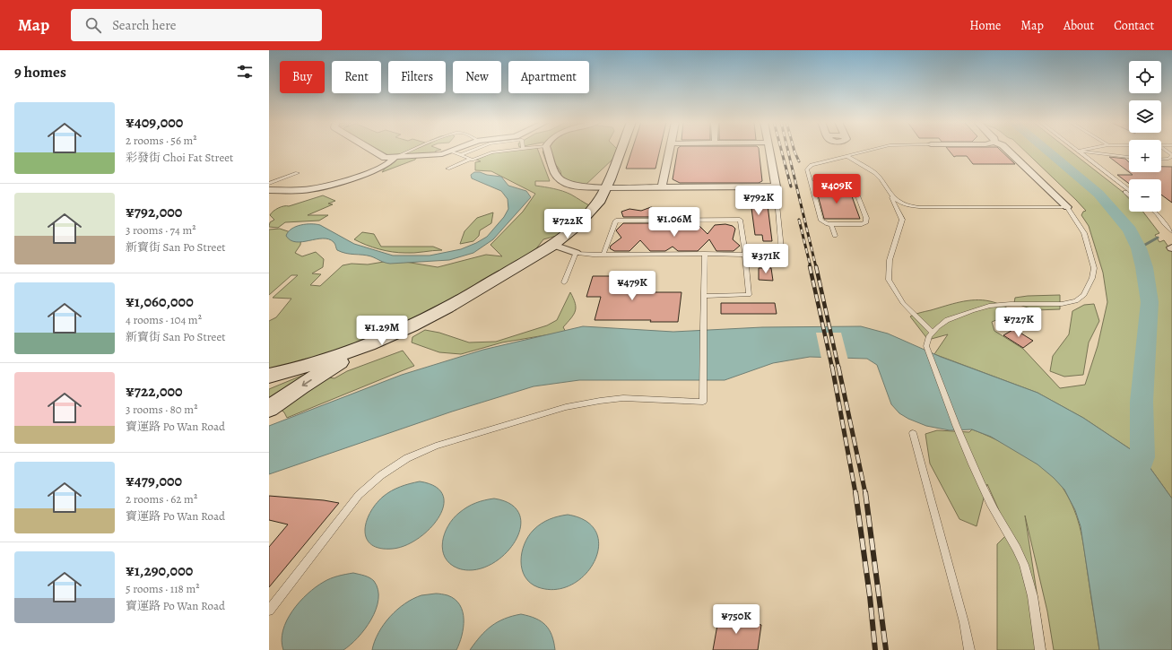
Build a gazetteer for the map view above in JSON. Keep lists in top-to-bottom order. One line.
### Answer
{"page":{"header":"Map","search":"Search here","nav":["Home","Map","About","Contact"],"heading":"9 homes","map_buttons":["+","−"],"chip":["Buy","Rent","Filters","New","Apartment"],"list":[{"name":"¥409,000","note":"2 rooms · 56 m² · 彩發街 Choi Fat Street"},{"name":"¥792,000","note":"3 rooms · 74 m² · 新寶街 San Po Street"},{"name":"¥1,060,000","note":"4 rooms · 104 m² · 新寶街 San Po Street"},{"name":"¥722,000","note":"3 rooms · 80 m² · 寶運路 Po Wan Road"},{"name":"¥479,000","note":"2 rooms · 62 m² · 寶運路 Po Wan Road"},{"name":"¥1,290,000","note":"5 rooms · 118 m² · 寶運路 Po Wan Road"}],"price":["¥409K","¥792K","¥1.06M","¥722K","¥371K","¥479K","¥727K","¥1.29M","¥750K"]}}
